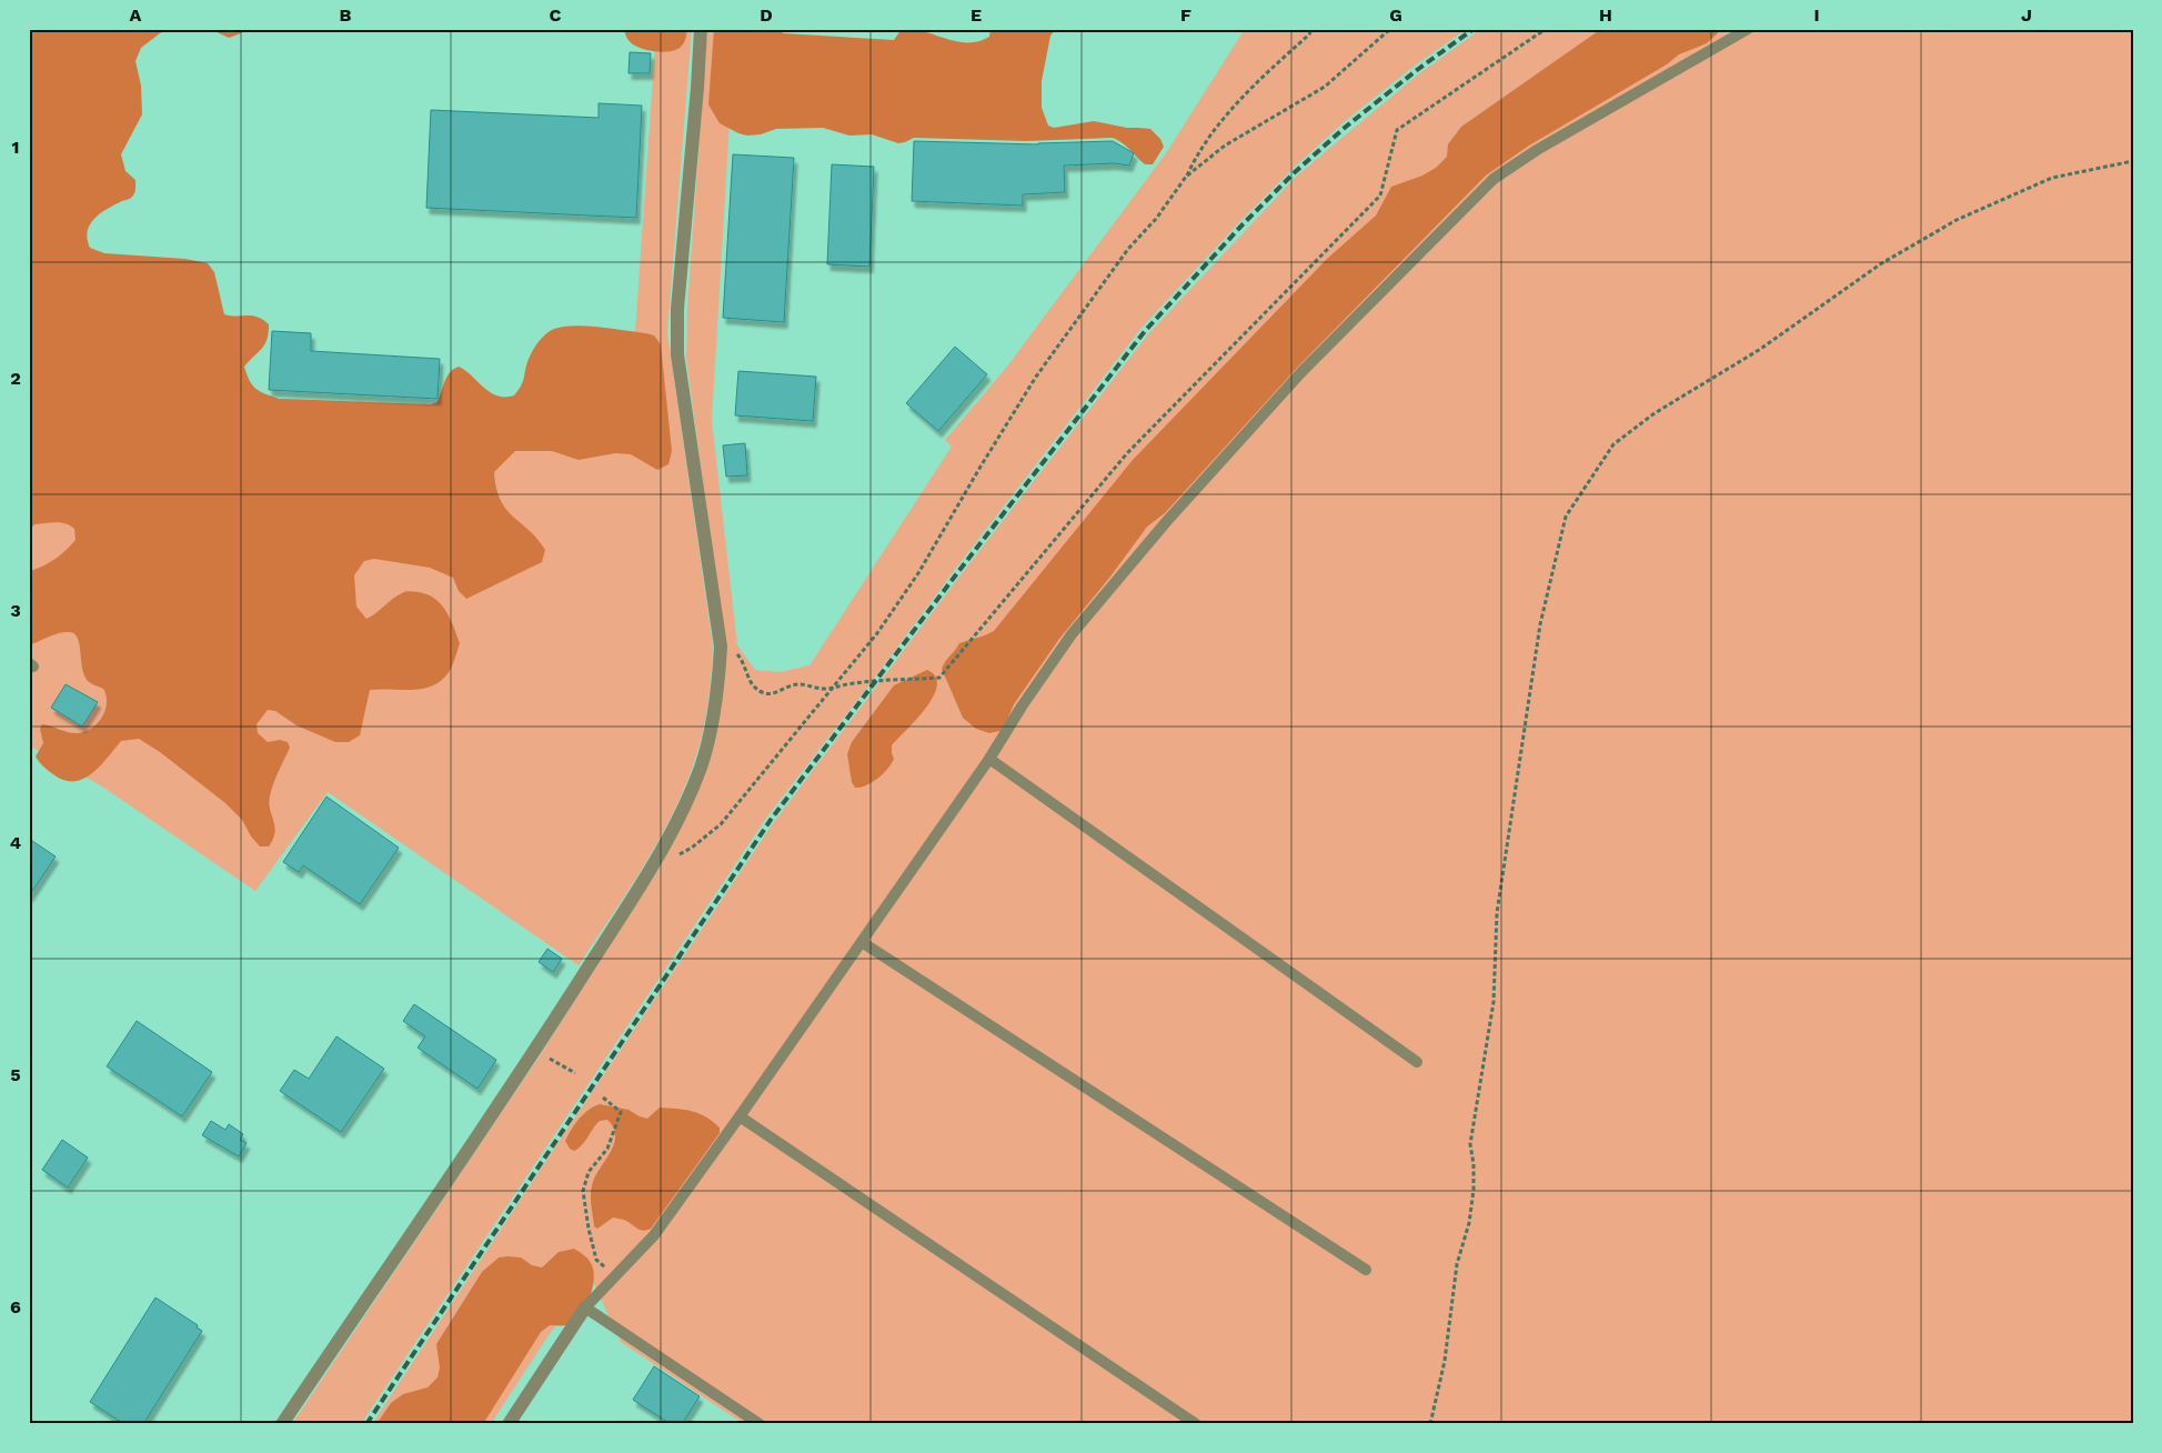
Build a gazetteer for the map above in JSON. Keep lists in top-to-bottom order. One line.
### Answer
{"grid":{"columns":["A","B","C","D","E","F","G","H","I","J"],"rows":["1","2","3","4","5","6"]}}
